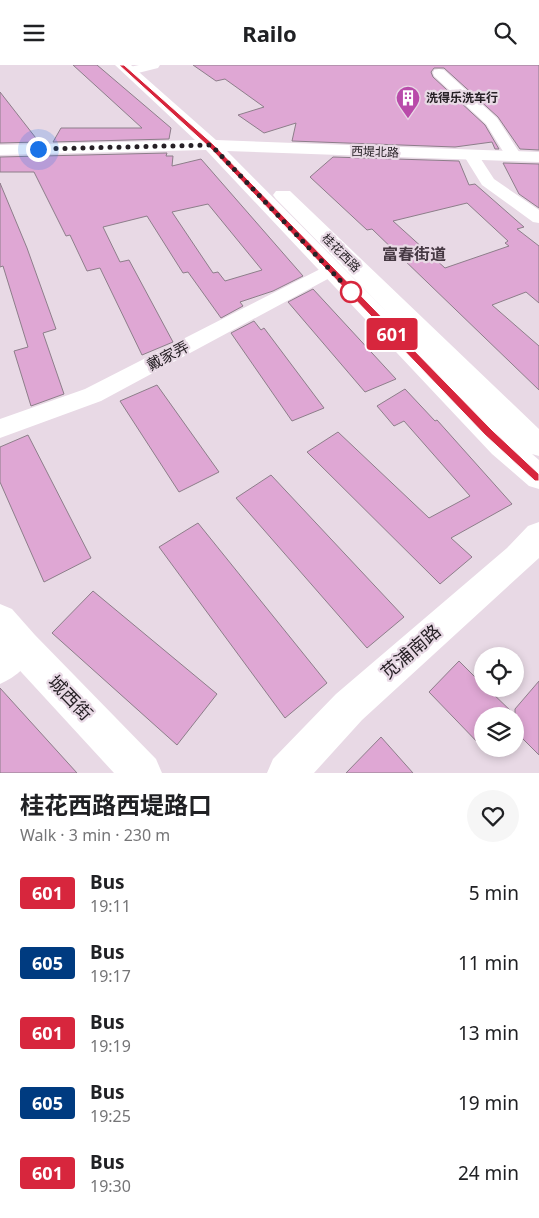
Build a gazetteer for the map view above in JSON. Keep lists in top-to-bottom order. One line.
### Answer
{"streets":{"main road":["西堤北路","桂花西路","苋浦南路","城西街"],"street":["戴家弄"]},"crossings":[["西堤北路","桂花西路"],["桂花西路","戴家弄"]],"districts":["富春街道"],"places":{"building":["洗得乐洗车行"]},"lines":["bus line 601"],"page":{"header":"Railo","on_map":"601","heading":["桂花西路西堤路口","Walk · 3 min · 230 m"],"list":[{"mark":"601","name":"Bus","note":"19:11","value":"5 min"},{"mark":"605","name":"Bus","note":"19:17","value":"11 min"},{"mark":"601","name":"Bus","note":"19:19","value":"13 min"},{"mark":"605","name":"Bus","note":"19:25","value":"19 min"},{"mark":"601","name":"Bus","note":"19:30","value":"24 min"}]}}
